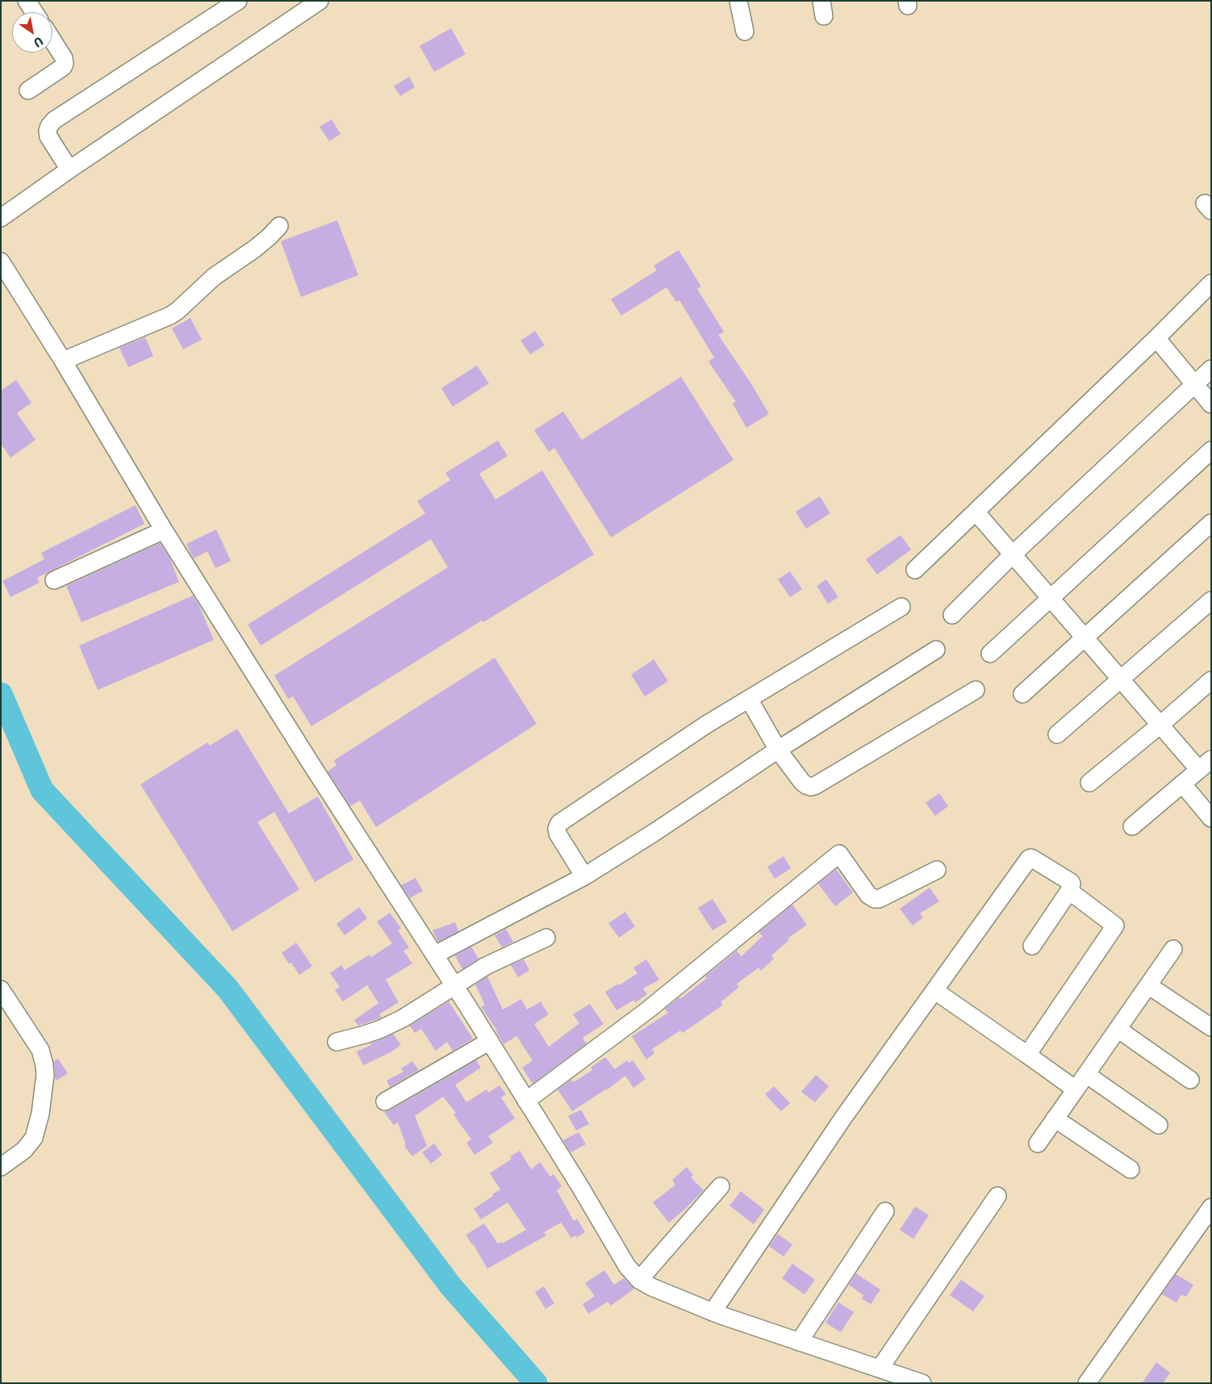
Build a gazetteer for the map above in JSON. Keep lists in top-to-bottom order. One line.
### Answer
{"north":"bottom right"}
